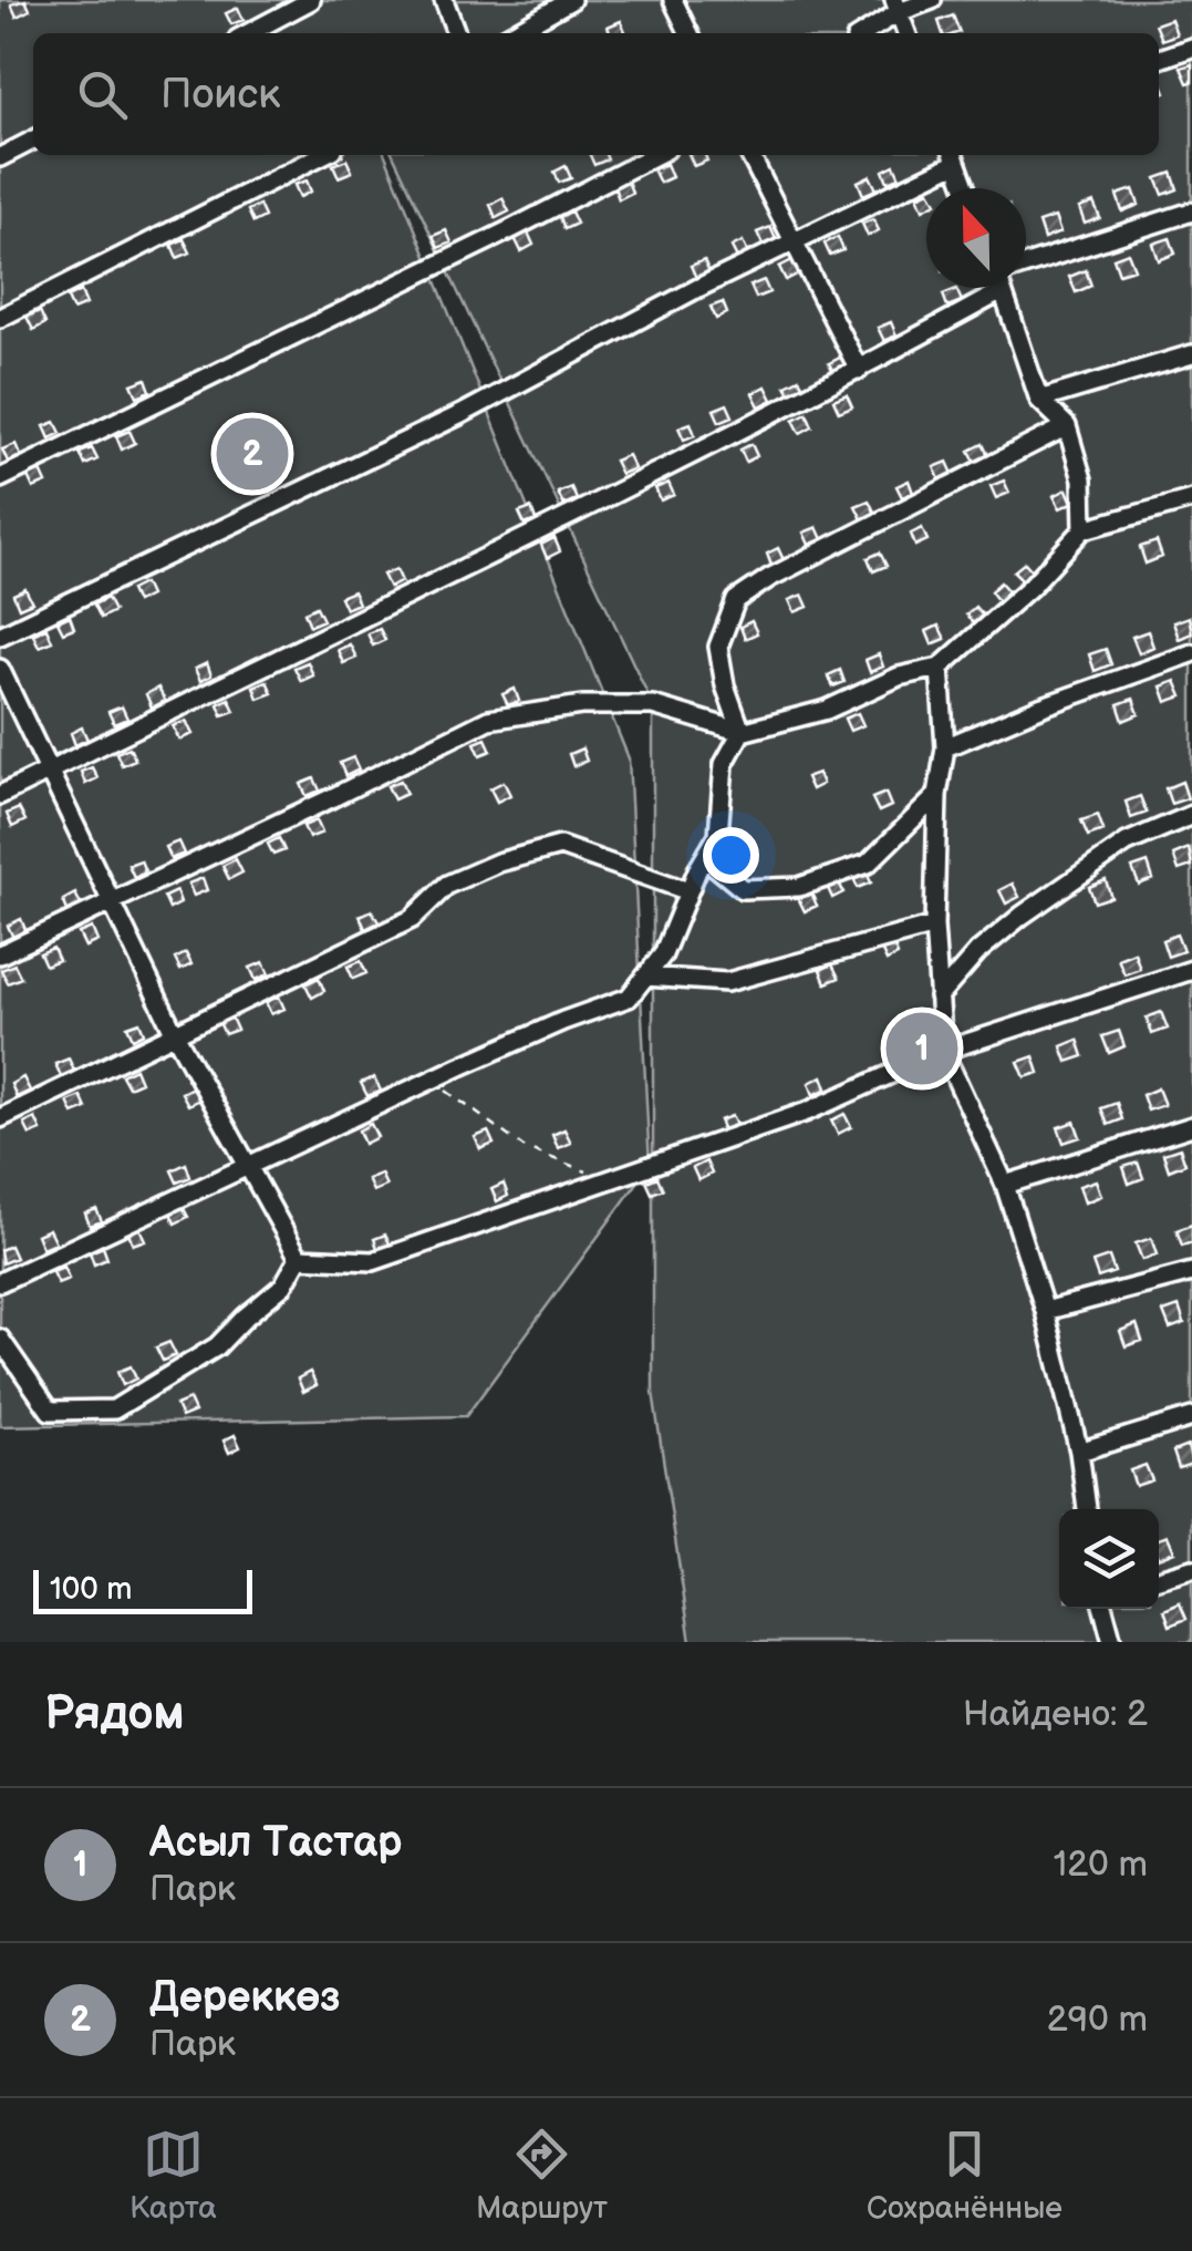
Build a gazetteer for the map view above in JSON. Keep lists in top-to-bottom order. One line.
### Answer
{"scale_bar":"100 m","north":"top","page":{"search":"Поиск","pins":["2","1"],"scale":"100 m","heading":["Рядом","Найдено: 2"],"list":[{"mark":"1","name":"Асыл Тастар","note":"Парк","value":"120 m"},{"mark":"2","name":"Дереккөз","note":"Парк","value":"290 m"}],"nav":["Карта","Маршрут","Сохранённые"]}}
